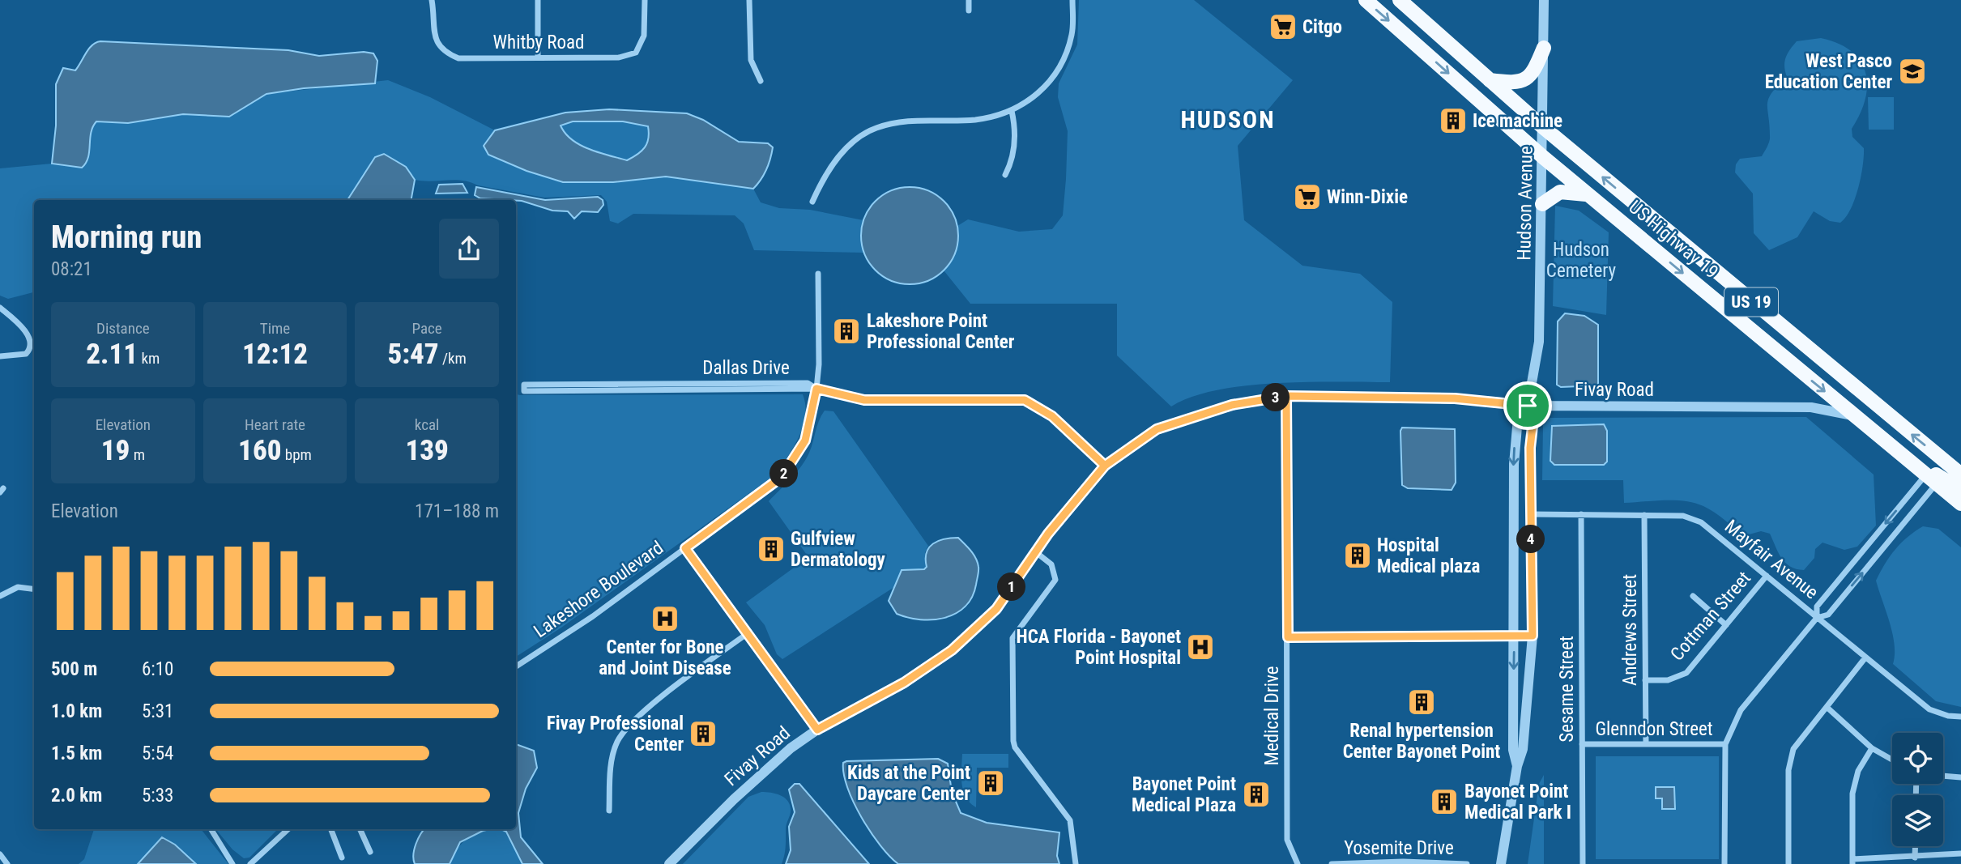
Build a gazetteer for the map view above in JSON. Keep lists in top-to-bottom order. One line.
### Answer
{"streets":{"highway":["US Highway 19","US 19"],"street":["Whitby Road","Hudson Avenue","Dallas Drive","Fivay Road","Mayfair Avenue","Lakeshore Boulevard","Cottman Street","Andrews Street","Sesame Street","Medical Drive","Glenndon Street","Yosemite Drive"]},"crossings":[["Hudson Avenue","US Highway 19"],["Hudson Avenue","Fivay Road"],["Hudson Avenue","Mayfair Avenue"],["US Highway 19","Fivay Road"],["Dallas Drive","Lakeshore Boulevard"],["Fivay Road","Medical Drive"],["Mayfair Avenue","Cottman Street"],["Mayfair Avenue","Andrews Street"],["Mayfair Avenue","Sesame Street"],["Cottman Street","Andrews Street"],["Andrews Street","Glenndon Street"],["Sesame Street","Glenndon Street"]],"districts":["HUDSON"],"parks":["Hudson Cemetery"],"places":{"supermarket":["Citgo","Winn-Dixie"],"school or university":["West Pasco Education Center"],"building":["Ice machine","Lakeshore Point Professional Center","Gulfview Dermatology","Hospital Medical plaza","Renal hypertension Center Bayonet Point","Fivay Professional Center","Kids at the Point Daycare Center","Bayonet Point Medical Plaza","Bayonet Point Medical Park I"],"hospital":["Center for Bone and Joint Disease","HCA Florida - Bayonet Point Hospital"]},"page":{"heading":["Morning run","08:21"],"stats":[["Distance","2.11 km"],["Time","12:12"],["Pace","5:47 /km"],["Elevation","19 m"],["Heart rate","160 bpm"],["kcal","139"]],"pins":["3","2","4","1"],"chart":["Elevation","171–188 m"],"list":[{"name":"500 m","note":"6:10"},{"name":"1.0 km","note":"5:31"},{"name":"1.5 km","note":"5:54"},{"name":"2.0 km","note":"5:33"}]}}
